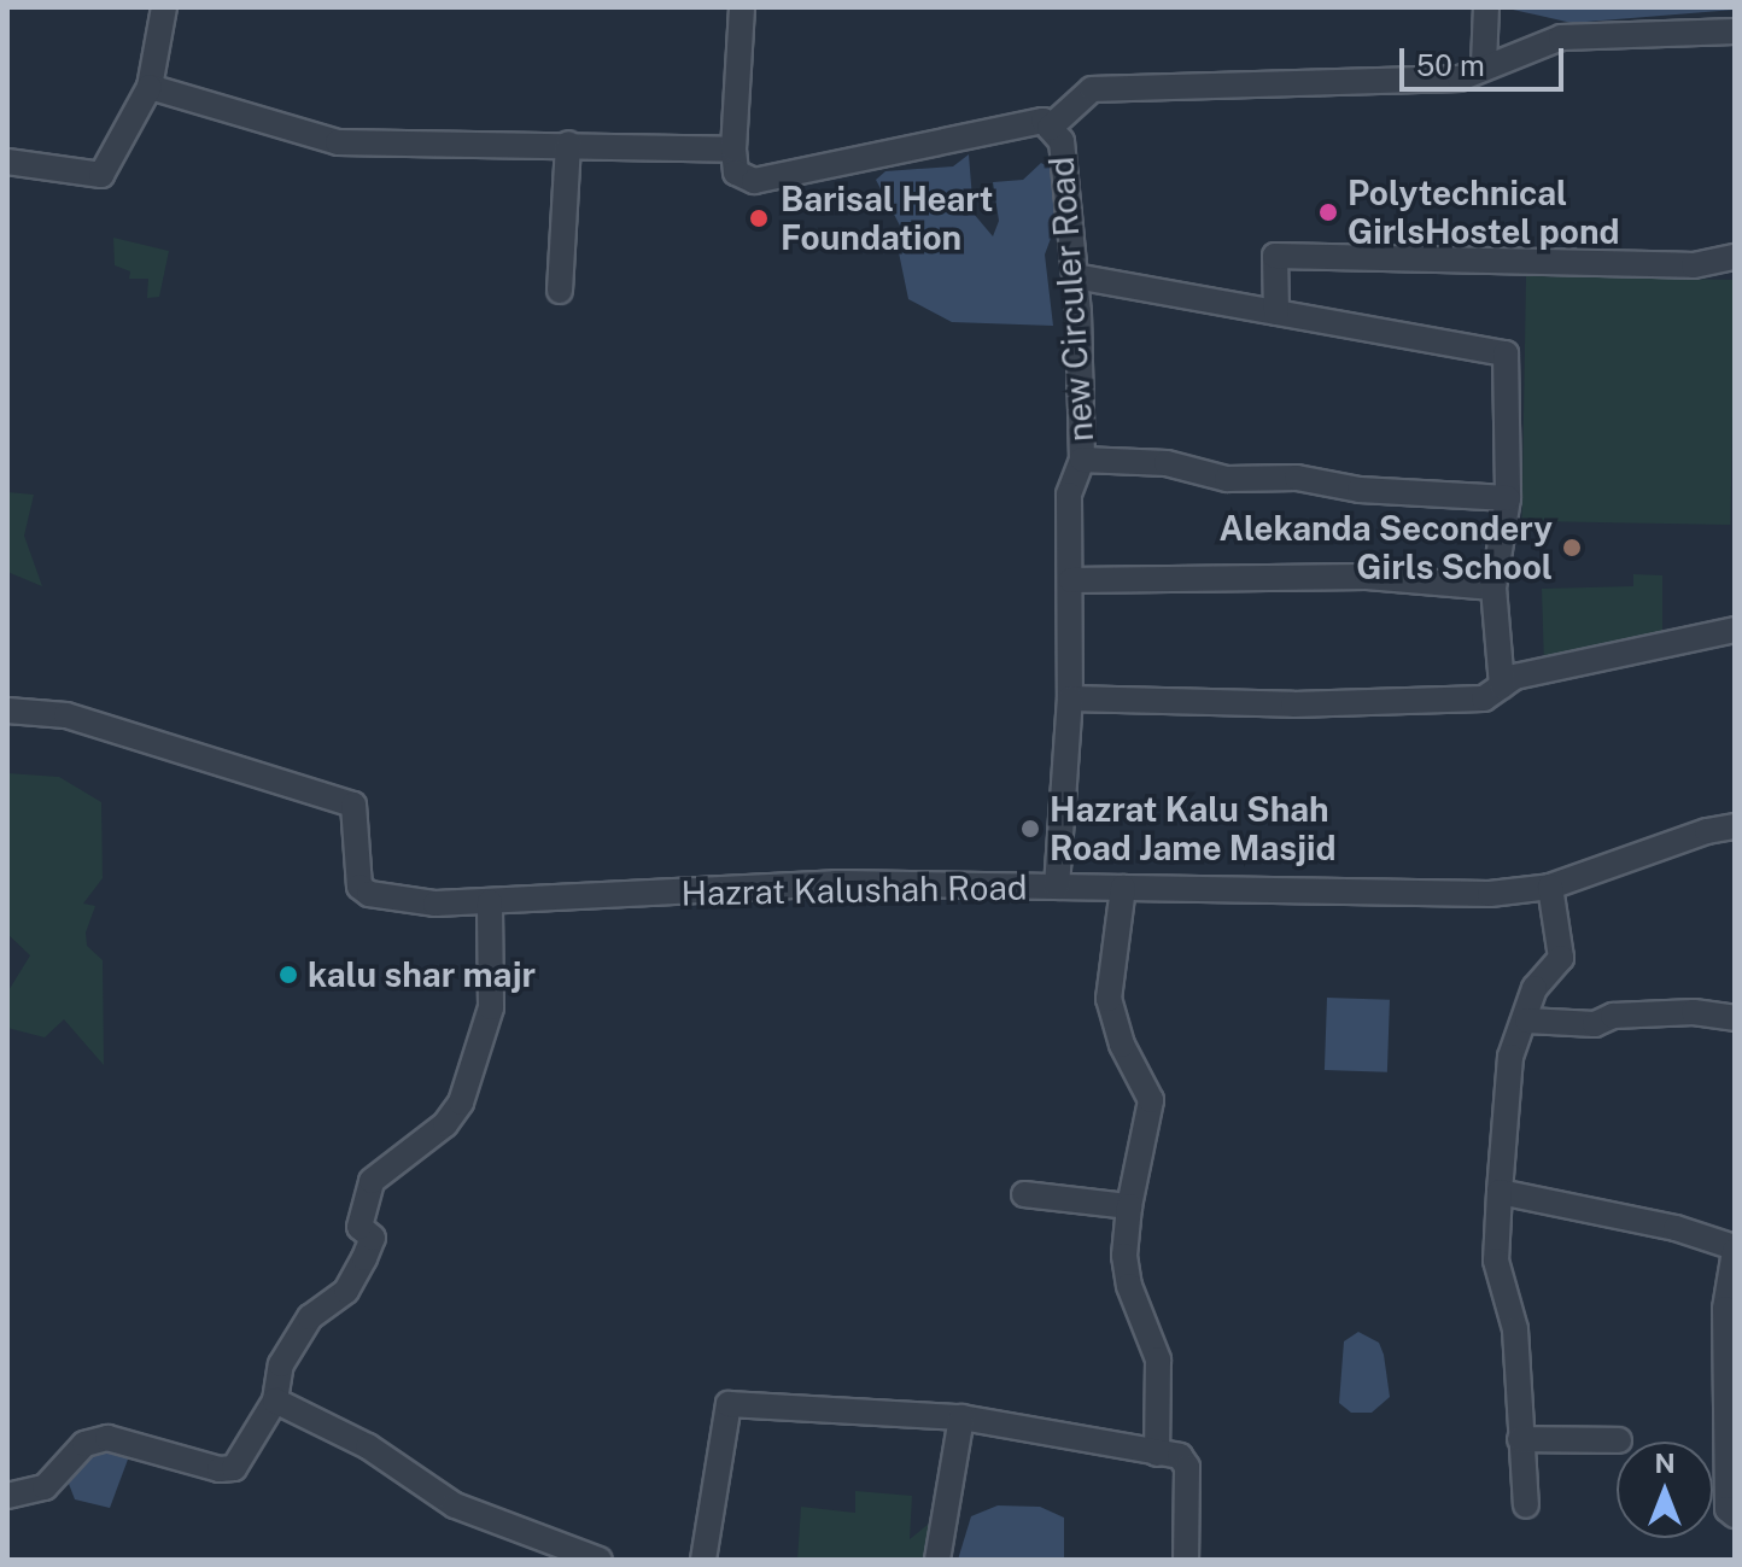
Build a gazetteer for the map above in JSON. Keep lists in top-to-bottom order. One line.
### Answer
{"streets":{"street":["new Circuler Road","Hazrat Kalushah Road"]},"crossings":[["new Circuler Road","Hazrat Kalushah Road"]],"places":["Polytechnical GirlsHostel pond","Barisal Heart Foundation","Alekanda Secondery Girls School","Hazrat Kalu Shah Road Jame Masjid","kalu shar majr"],"scale_bar":"50 m","north":"top"}
